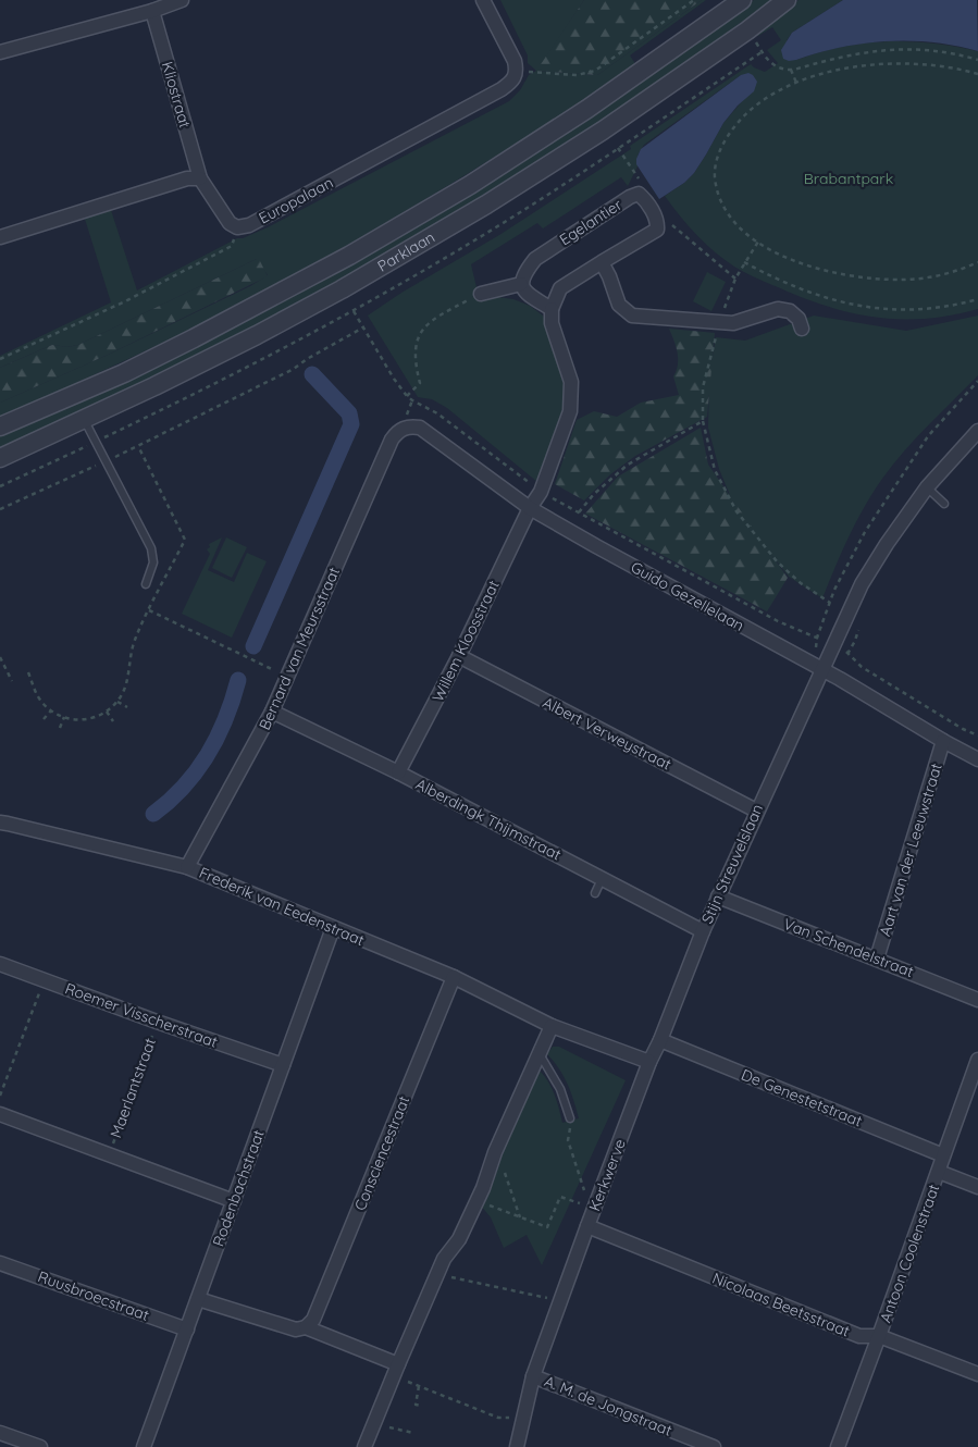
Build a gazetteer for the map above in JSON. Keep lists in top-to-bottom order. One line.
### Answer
{"streets":{"street":["Kliostraat","Europalaan","Egelantier","Parklaan","Guido Gezellelaan","Willem Kloosstraat","Bernard van Meursstraat","Albert Verweystraat","Alberdingk Thijmstraat","Aart van der Leeuwstraat","Stijn Streuvelslaan","Frederik van Eedenstraat","Van Schendelstraat","Roemer Visscherstraat","Maerlantstraat","De Genestetstraat","Consciencestraat","Kerkwerve","Rodenbachstraat","Antoon Coolenstraat","Ruusbroecstraat","Nicolaas Beetsstraat","A. M. de Jongstraat"]},"crossings":[["Guido Gezellelaan","Willem Kloosstraat"],["Guido Gezellelaan","Bernard van Meursstraat"],["Guido Gezellelaan","Aart van der Leeuwstraat"],["Guido Gezellelaan","Stijn Streuvelslaan"],["Willem Kloosstraat","Albert Verweystraat"],["Willem Kloosstraat","Alberdingk Thijmstraat"],["Bernard van Meursstraat","Alberdingk Thijmstraat"],["Bernard van Meursstraat","Frederik van Eedenstraat"],["Albert Verweystraat","Stijn Streuvelslaan"],["Alberdingk Thijmstraat","Stijn Streuvelslaan"],["Aart van der Leeuwstraat","Van Schendelstraat"],["Stijn Streuvelslaan","Van Schendelstraat"],["Stijn Streuvelslaan","De Genestetstraat"],["Stijn Streuvelslaan","Kerkwerve"],["Frederik van Eedenstraat","Consciencestraat"],["Frederik van Eedenstraat","Rodenbachstraat"],["Roemer Visscherstraat","Maerlantstraat"],["Roemer Visscherstraat","Rodenbachstraat"],["Maerlantstraat","Rodenbachstraat"],["De Genestetstraat","Antoon Coolenstraat"],["Kerkwerve","Nicolaas Beetsstraat"],["Kerkwerve","A. M. de Jongstraat"],["Rodenbachstraat","Ruusbroecstraat"],["Antoon Coolenstraat","Nicolaas Beetsstraat"]],"parks":["Brabantpark"]}
